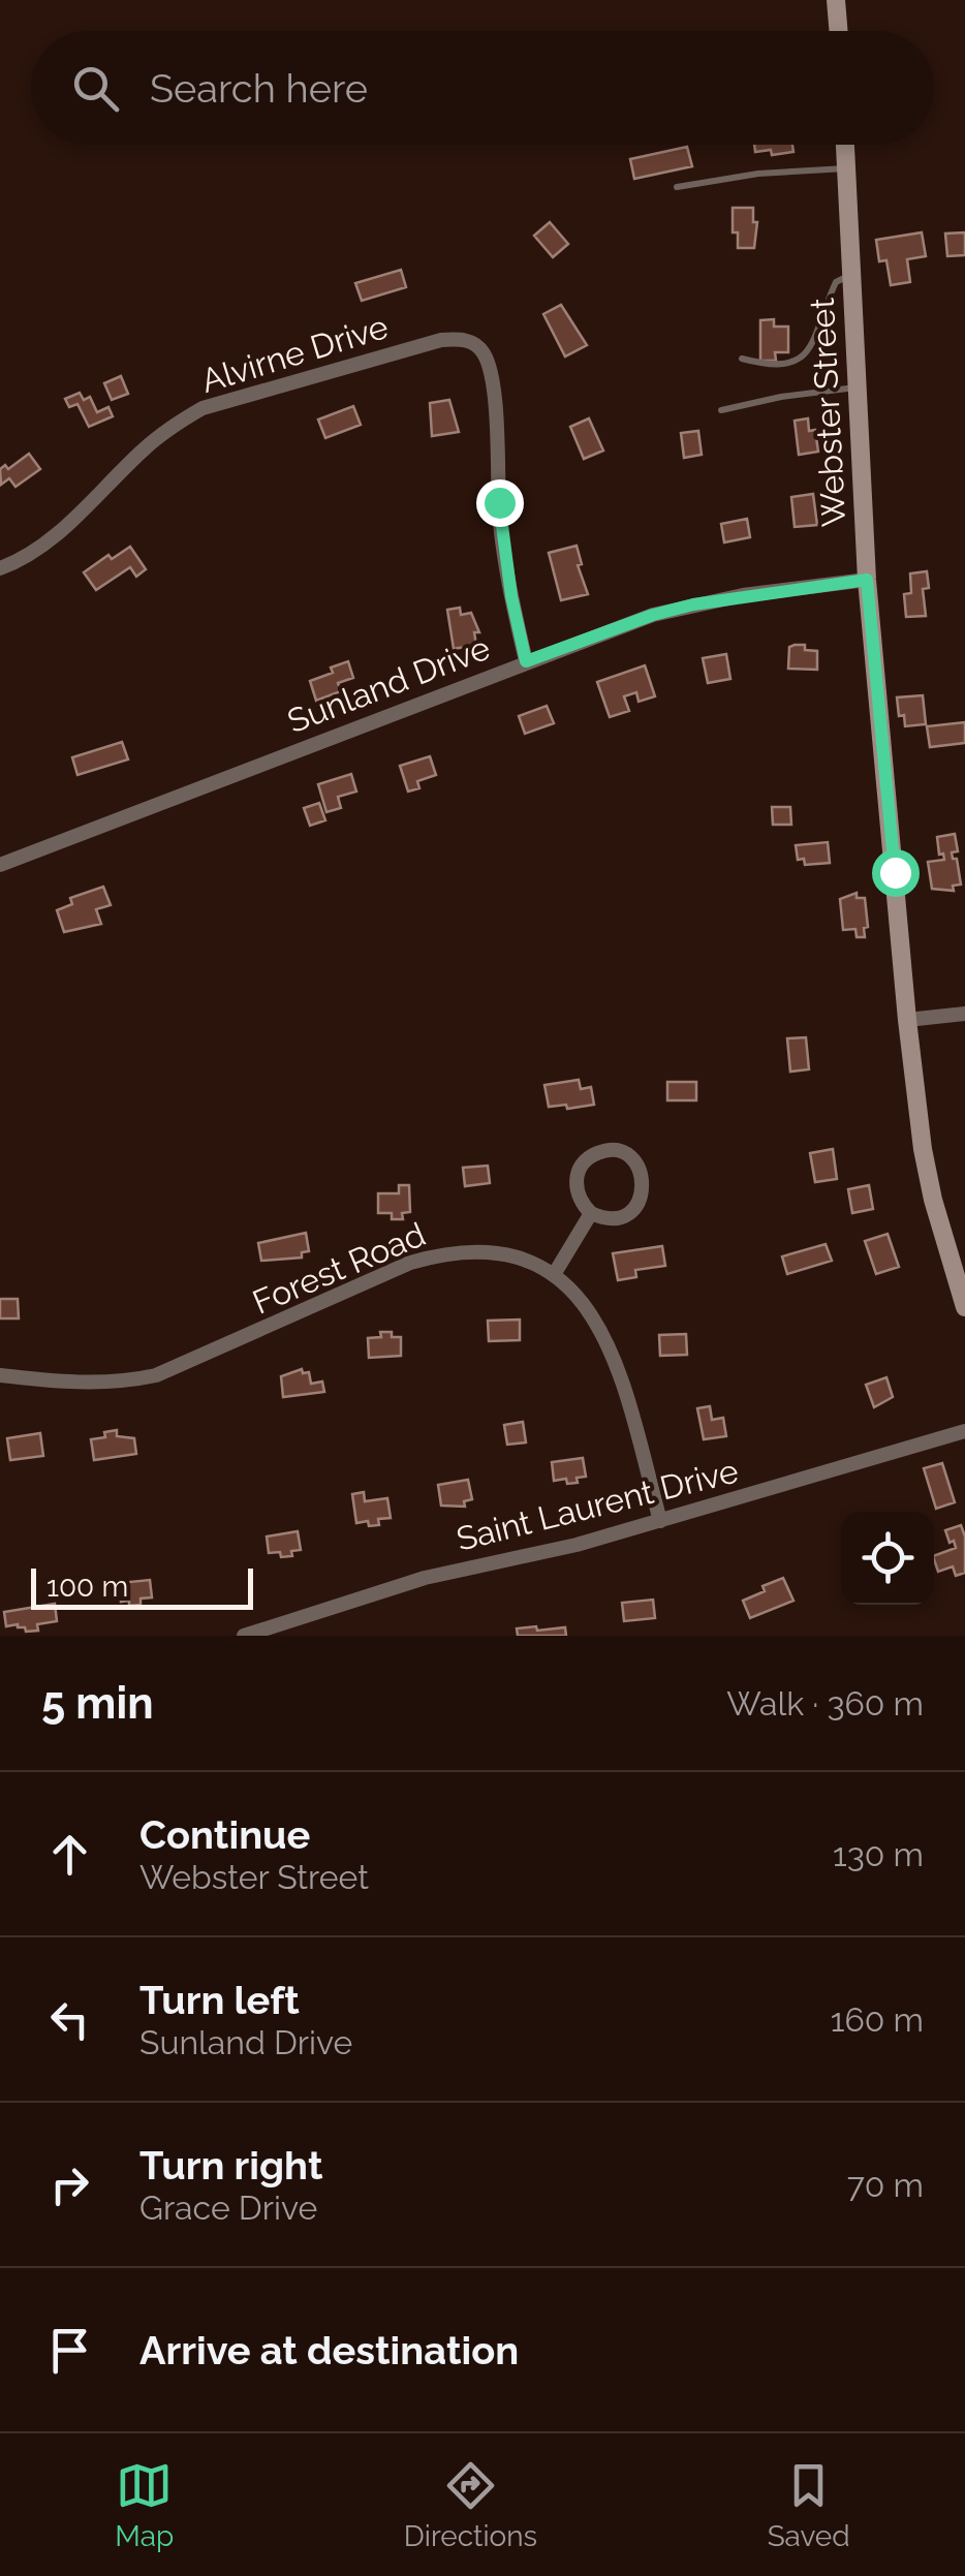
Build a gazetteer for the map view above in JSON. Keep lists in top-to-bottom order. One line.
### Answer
{"streets":{"main road":["Webster Street"],"street":["Alvirne Drive","Sunland Drive","Forest Road","Saint Laurent Drive"]},"crossings":[["Alvirne Drive","Sunland Drive"],["Webster Street","Sunland Drive"],["Forest Road","Saint Laurent Drive"]],"scale_bar":"100 m","page":{"search":"Search here","scale":"100 m","heading":["5 min","Walk · 360 m"],"list":[["Continue","Webster Street","130 m"],["Turn left","Sunland Drive","160 m"],["Turn right","Grace Drive","70 m"],"Arrive at destination"],"nav":["Map","Directions","Saved"]}}
